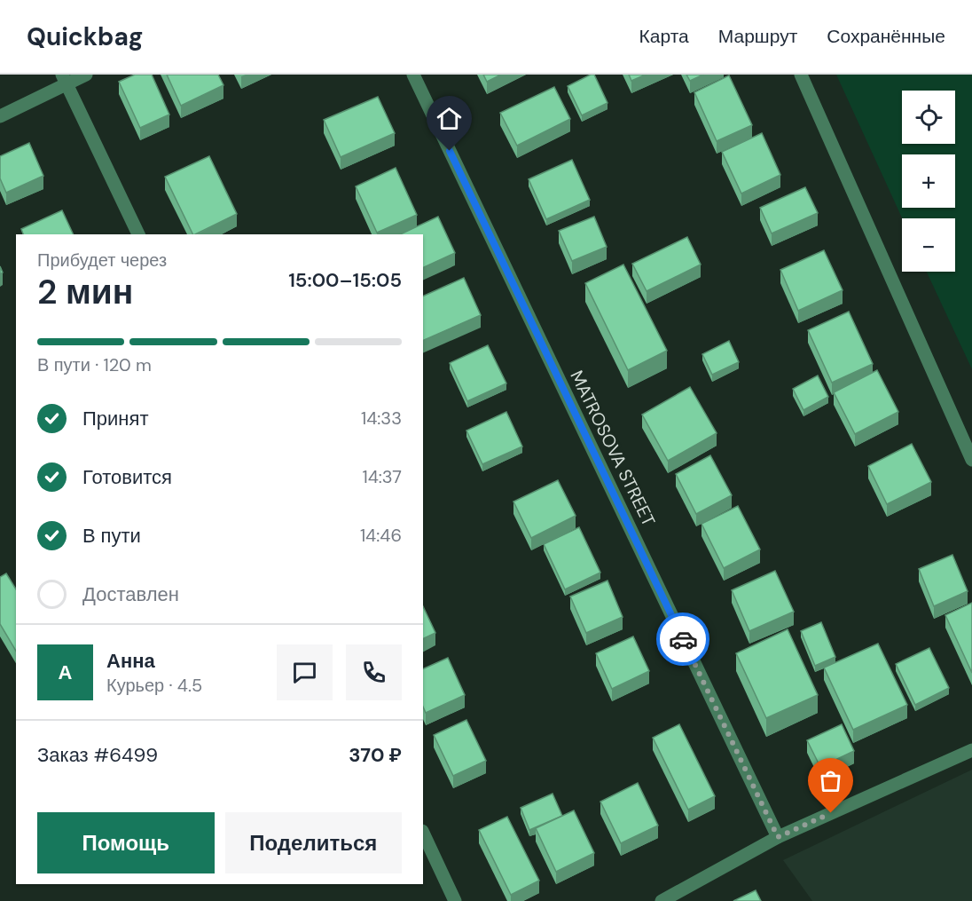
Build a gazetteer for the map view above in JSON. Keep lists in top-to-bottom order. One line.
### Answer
{"streets":{"street":["MATROSOVA STREET"]},"page":{"header":"Quickbag","nav":["Карта","Маршрут","Сохранённые"],"map_buttons":["+","−"],"heading":["2 мин","Прибудет через","15:00–15:05"],"panel":["Анна","Курьер · 4.5","Заказ #6499","370 ₽"],"bar":"В пути · 120 m","list":[["Принят","14:33"],["Готовится","14:37"],["В пути","14:46"],"Доставлен"],"round":"А","buttons":["Помощь","Поделиться"]}}
